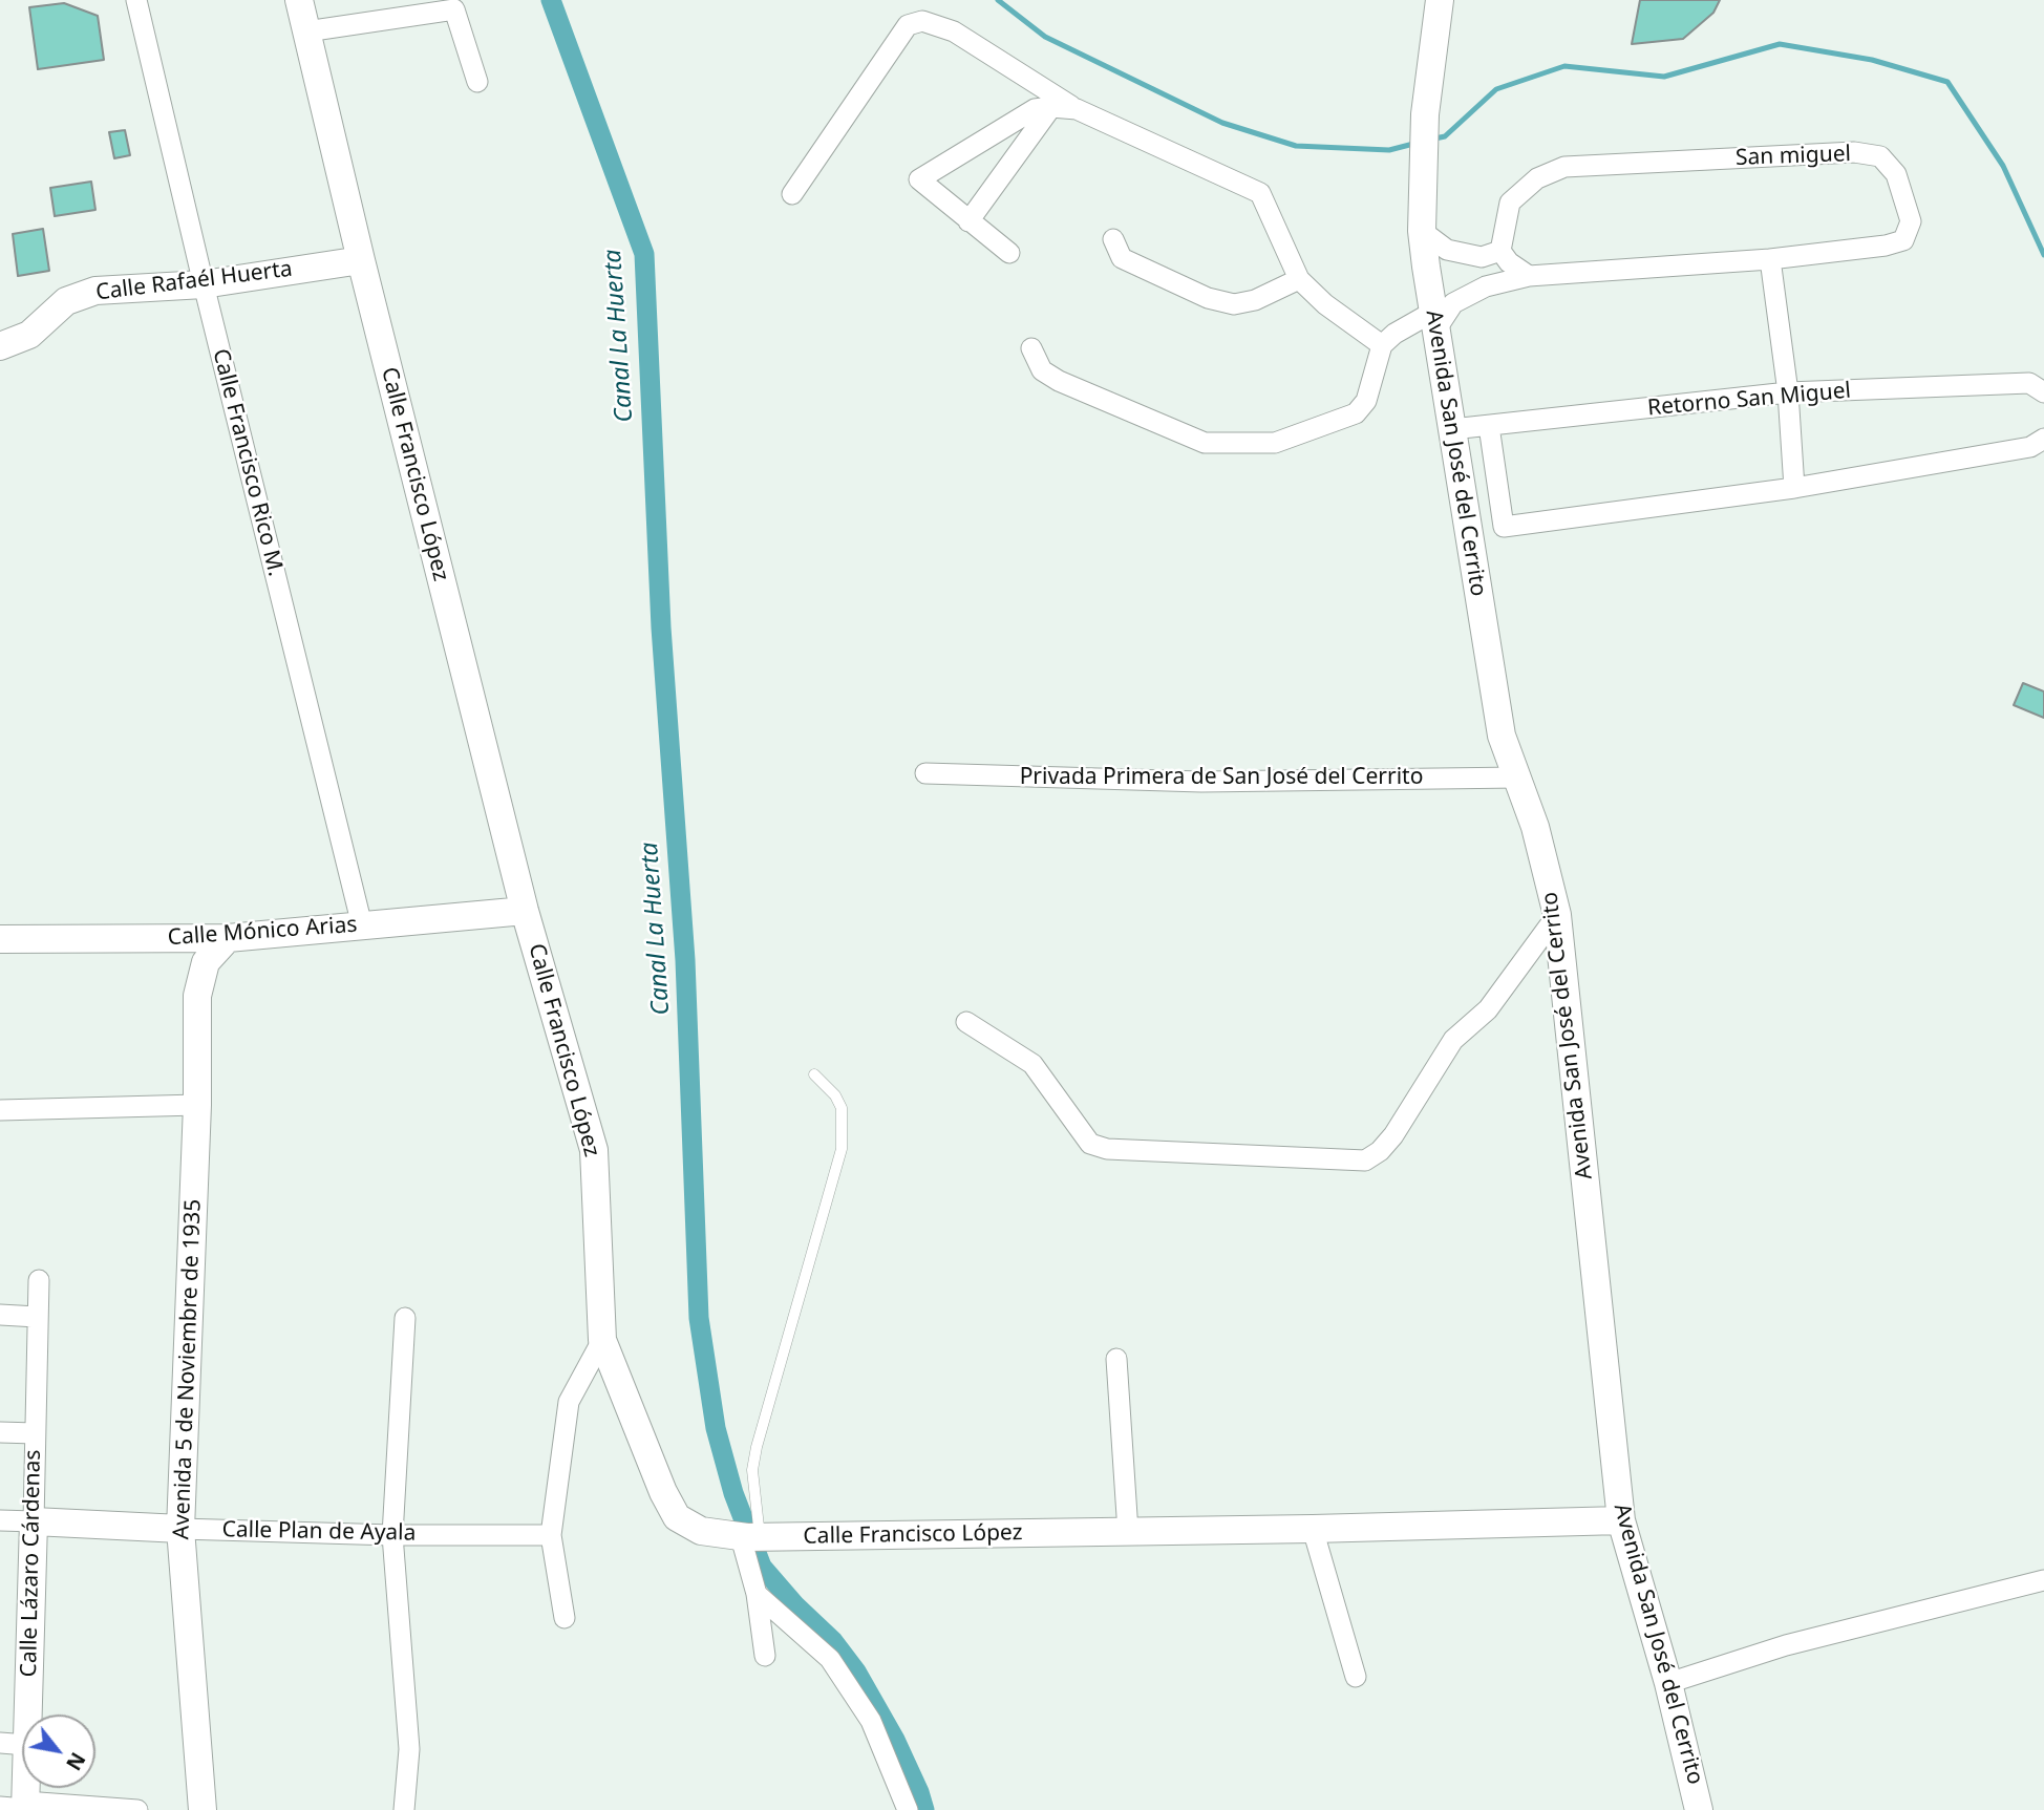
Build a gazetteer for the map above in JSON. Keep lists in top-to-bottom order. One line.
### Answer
{"streets":{"street":["San miguel","Calle Rafaél Huerta","Retorno San Miguel","Avenida San José del Cerrito","Calle Francisco Rico M.","Calle Francisco López","Privada Primera de San José del Cerrito","Calle Mónico Arias","Avenida 5 de Noviembre de 1935","Calle Plan de Ayala","Calle Lázaro Cárdenas"]},"crossings":[["San miguel","Avenida San José del Cerrito"],["Calle Rafaél Huerta","Calle Francisco Rico M."],["Calle Rafaél Huerta","Calle Francisco López"],["Retorno San Miguel","Avenida San José del Cerrito"],["Avenida San José del Cerrito","Calle Francisco López"],["Avenida San José del Cerrito","Privada Primera de San José del Cerrito"],["Calle Francisco Rico M.","Calle Mónico Arias"],["Calle Francisco López","Calle Mónico Arias"],["Calle Mónico Arias","Avenida 5 de Noviembre de 1935"],["Avenida 5 de Noviembre de 1935","Calle Plan de Ayala"],["Calle Plan de Ayala","Calle Lázaro Cárdenas"]],"water":["Canal La Huerta"],"north":"bottom right"}
